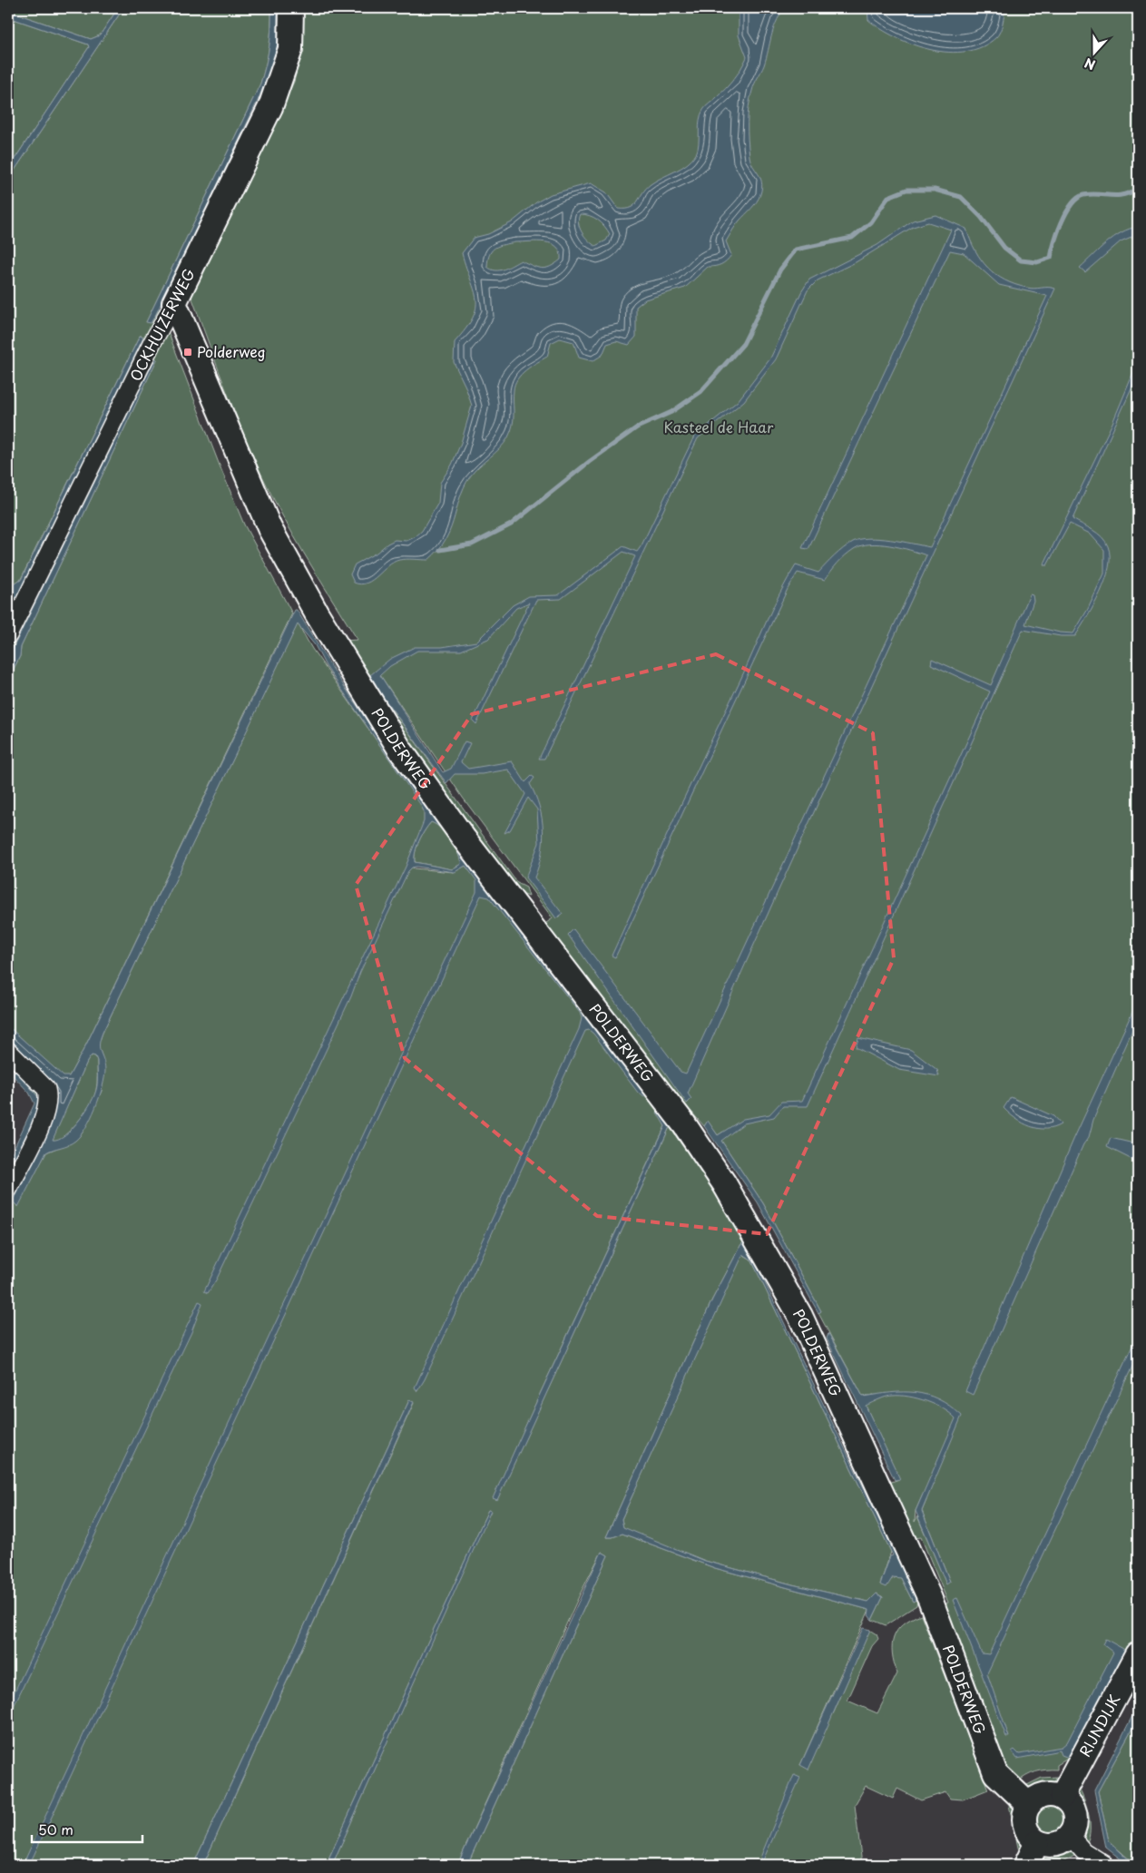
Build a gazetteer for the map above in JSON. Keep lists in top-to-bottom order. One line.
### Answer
{"streets":{"street":["OCKHUIZERWEG","POLDERWEG","RIJNDIJK"]},"crossings":[["OCKHUIZERWEG","POLDERWEG"],["POLDERWEG","RIJNDIJK"]],"parks":["Kasteel de Haar"],"places":{"transit":["Polderweg"]},"scale_bar":"50 m","north":"bottom"}
